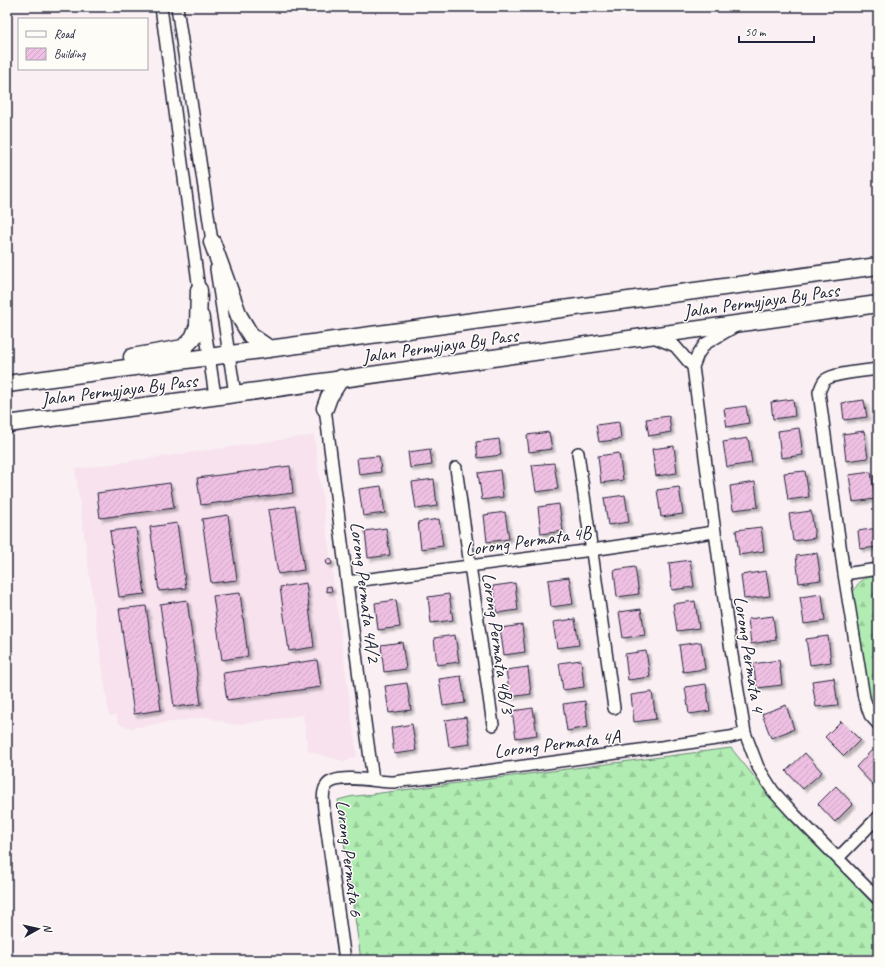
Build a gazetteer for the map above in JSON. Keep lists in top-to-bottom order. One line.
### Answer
{"streets":{"main road":["Jalan Permyjaya By Pass"],"street":["Lorong Permata 4B","Lorong Permata 4A/2","Lorong Permata 4B/3","Lorong Permata 4","Lorong Permata 4A","Lorong Permata 6"]},"crossings":[["Lorong Permata 4B","Lorong Permata 4A/2"],["Lorong Permata 4B","Lorong Permata 4B/3"],["Lorong Permata 4B","Lorong Permata 4"],["Lorong Permata 4A/2","Lorong Permata 4A"],["Lorong Permata 4A/2","Lorong Permata 6"],["Lorong Permata 4","Lorong Permata 4A"],["Lorong Permata 4A","Lorong Permata 6"]],"legend":["Road","Building"],"scale_bar":"50 m","north":"right"}
